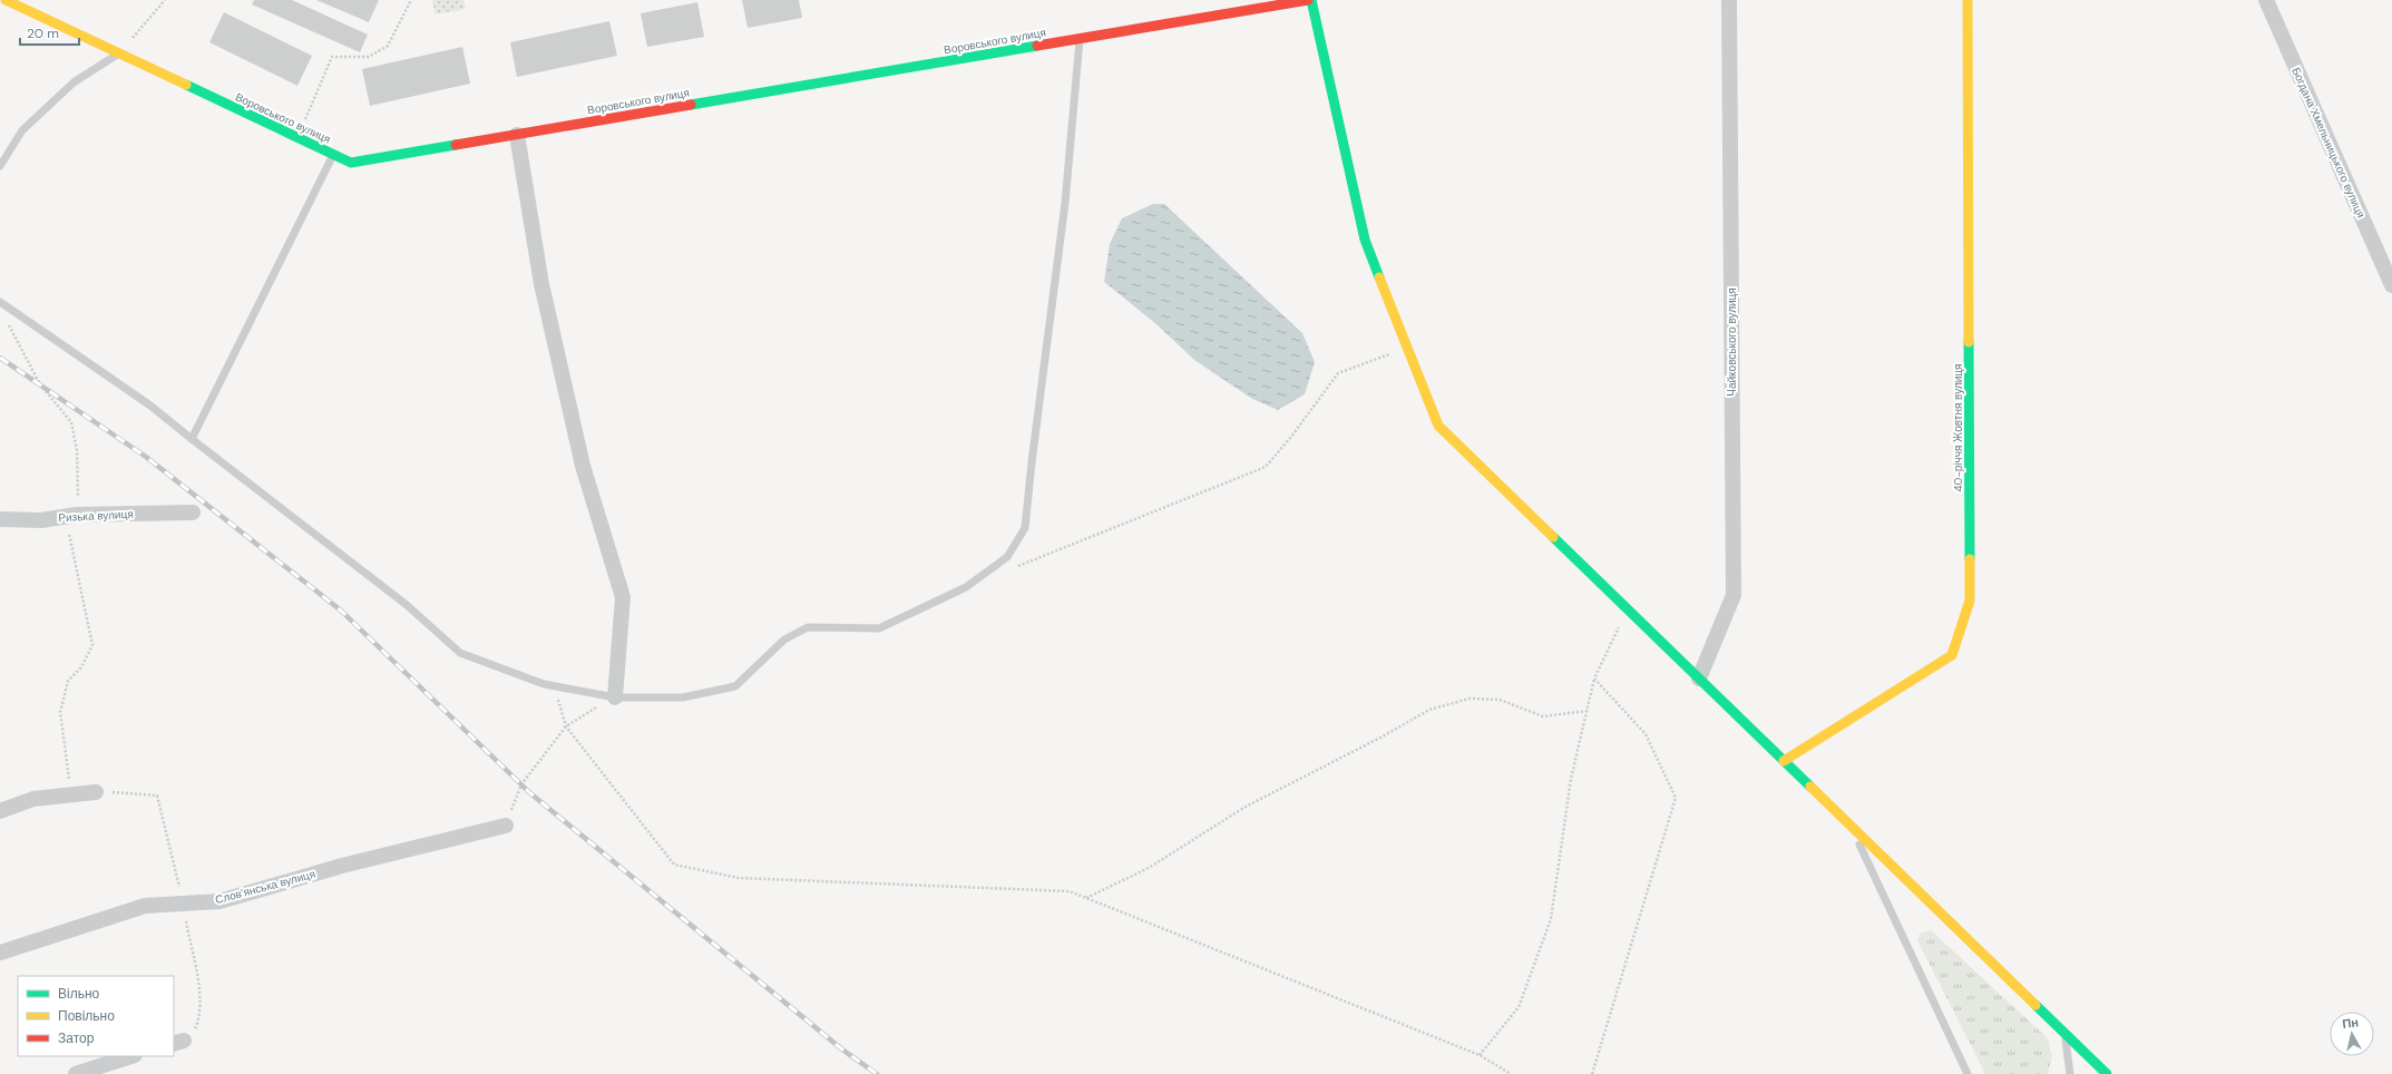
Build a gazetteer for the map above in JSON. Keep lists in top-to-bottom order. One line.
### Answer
{"streets":{"street":["Воровського вулиця","Богдана Хмельницького вулиця","Чайковського вулиця","40-річчя Жовтня вулиця","Ризька вулиця","Слов’янська вулиця"]},"legend":["Вільно","Повільно","Затор"],"scale_bar":"20 m","north":"top"}
